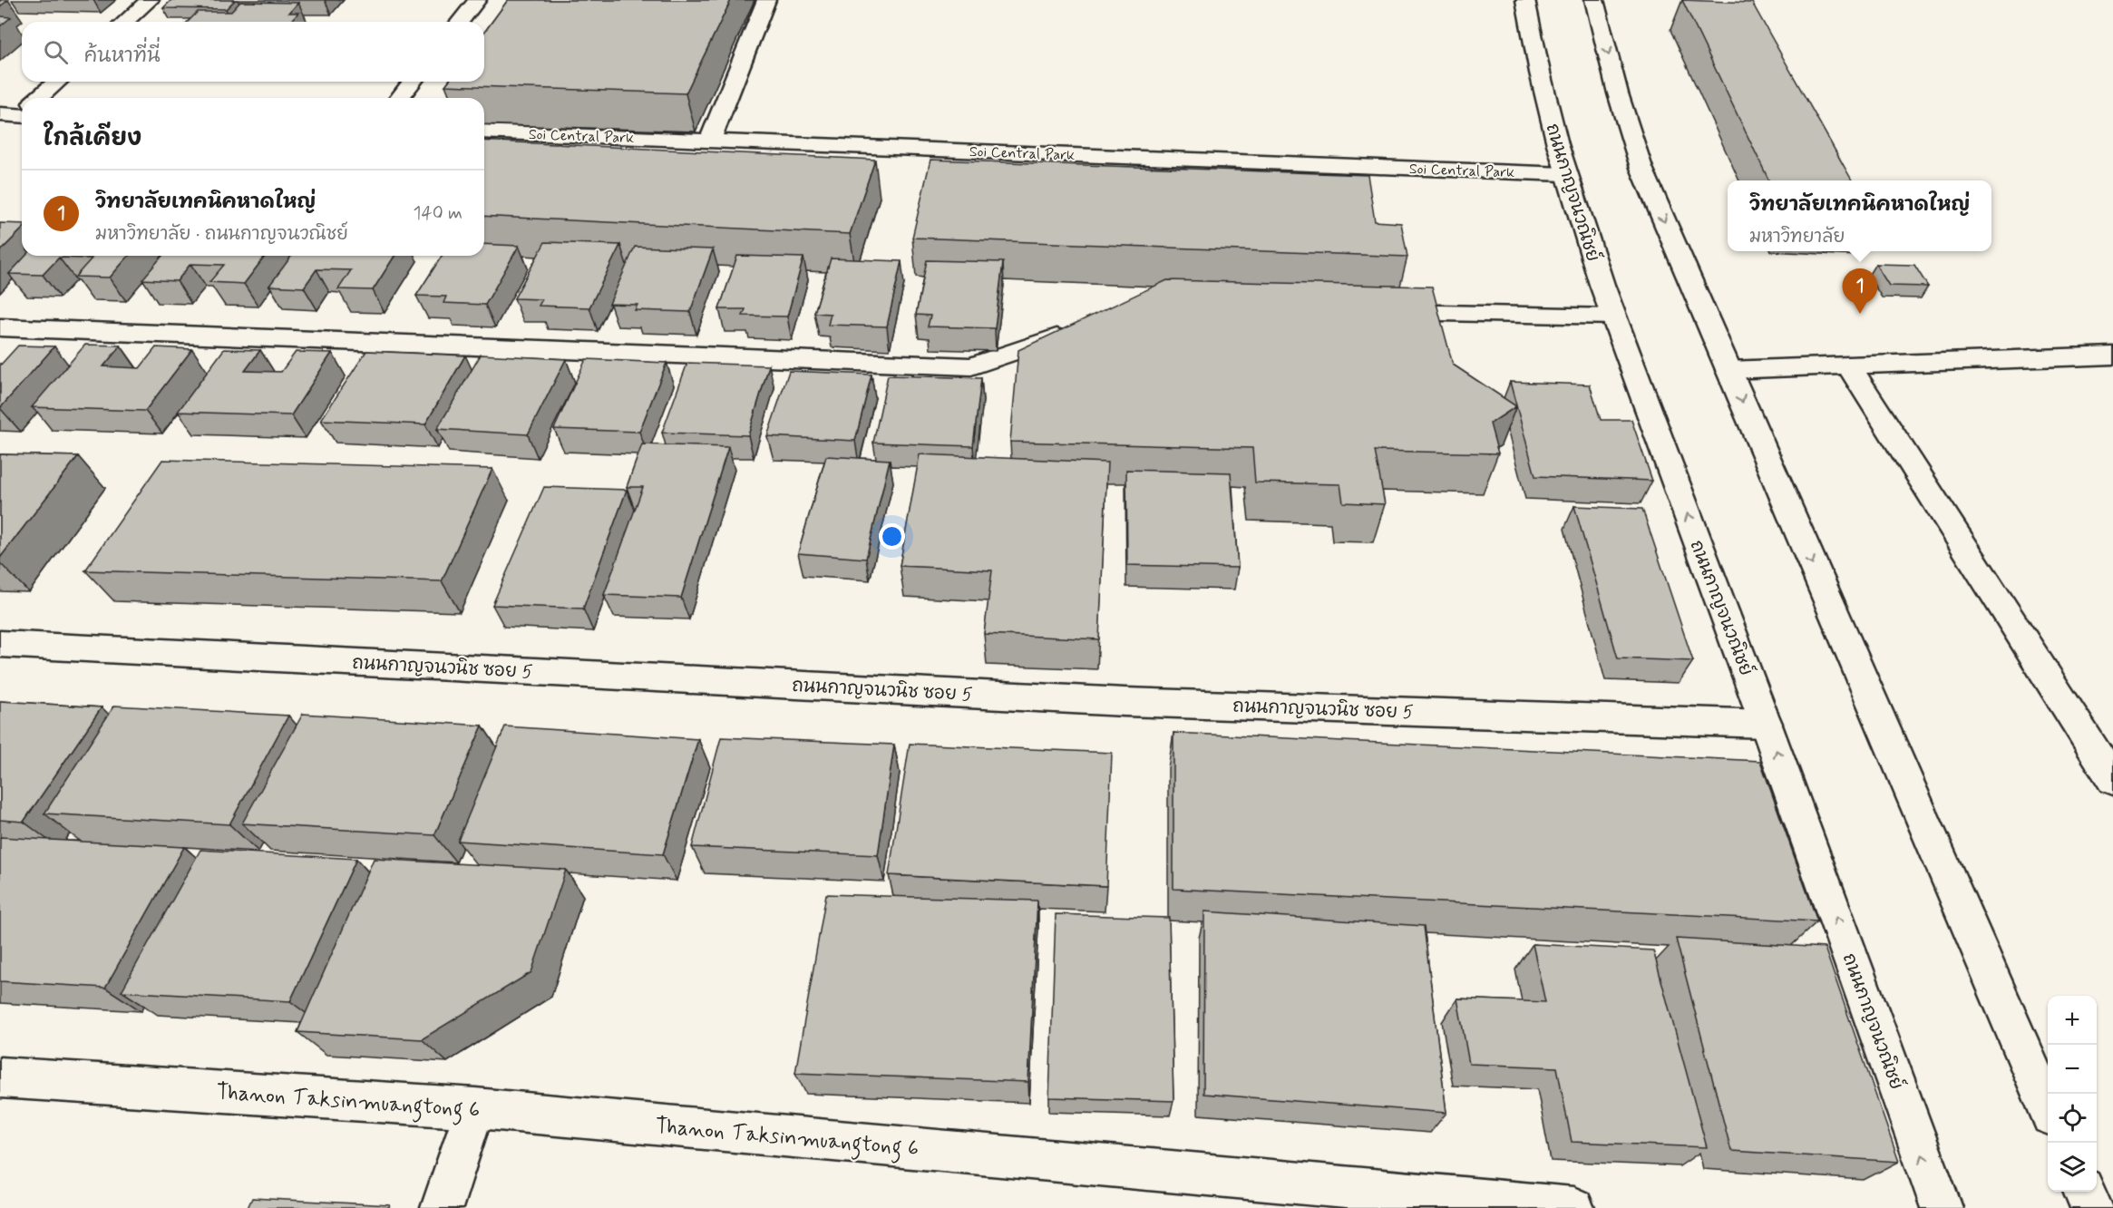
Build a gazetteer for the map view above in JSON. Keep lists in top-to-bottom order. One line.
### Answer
{"streets":{"street":["Soi Central Park","ถนนกาญจนวณิชย์","ถนนกาญจนวนิช ซอย 5","Thanon Taksinmuangtong 6"]},"crossings":[["Soi Central Park","ถนนกาญจนวณิชย์"],["ถนนกาญจนวณิชย์","ถนนกาญจนวนิช ซอย 5"]],"page":{"search":"ค้นหาที่นี่","heading":"ใกล้เคียง","list":[{"mark":"1","name":"วิทยาลัยเทคนิคหาดใหญ่","note":"มหาวิทยาลัย · ถนนกาญจนวณิชย์","value":"140 m"}],"popup":["วิทยาลัยเทคนิคหาดใหญ่","มหาวิทยาลัย"],"pins":"1","map_buttons":["+","−"]}}
